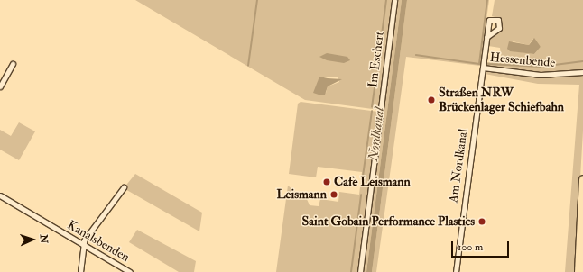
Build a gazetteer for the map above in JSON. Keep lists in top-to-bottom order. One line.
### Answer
{"streets":{"street":["Im Eschert","Hessenbende","Am Nordkanal","Kanalsbenden"]},"crossings":[["Hessenbende","Am Nordkanal"]],"water":["Nordkanal"],"places":["Straßen NRW Brückenlager Schiefbahn","Cafe Leismann","Leismann","Saint Gobain Performance Plastics"],"scale_bar":"100 m","north":"right"}
